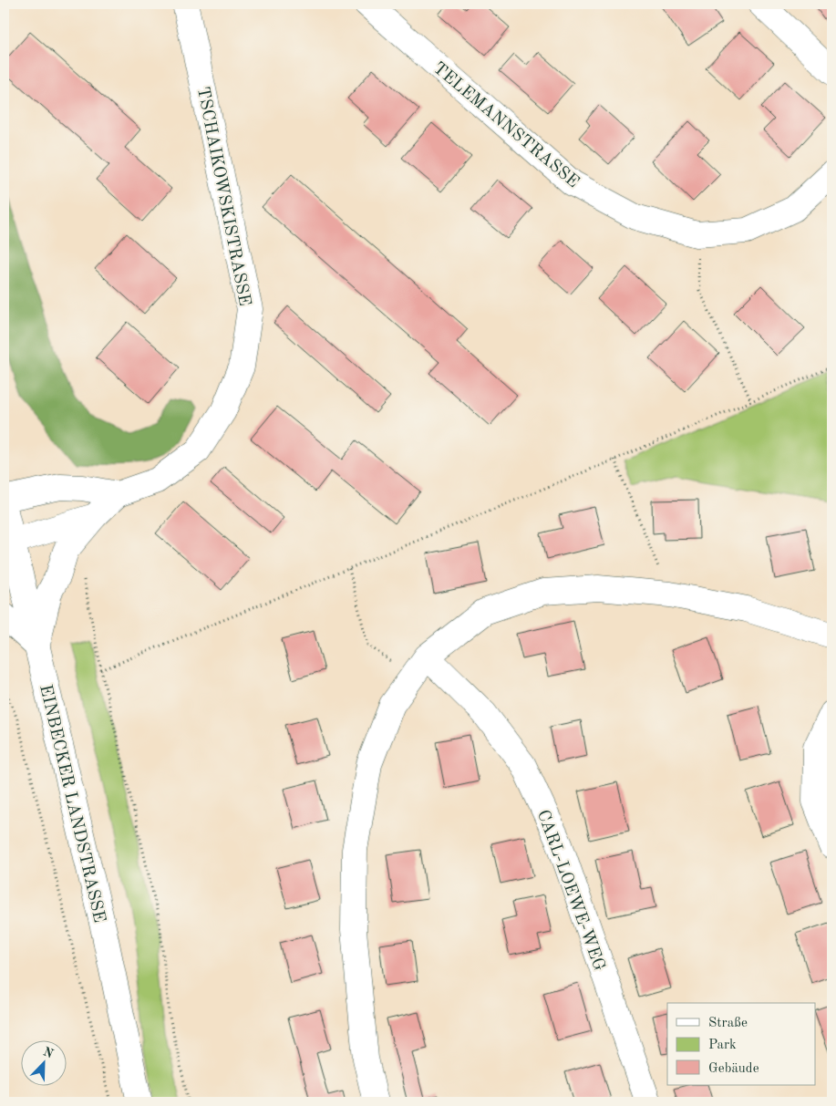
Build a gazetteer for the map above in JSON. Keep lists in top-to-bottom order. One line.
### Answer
{"streets":{"street":["TELEMANNSTRASSE","TSCHAIKOWSKISTRASSE","EINBECKER LANDSTRASSE","CARL-LOEWE-WEG"]},"crossings":[["TSCHAIKOWSKISTRASSE","EINBECKER LANDSTRASSE"]],"legend":["Straße","Park","Gebäude"],"north":"top right"}
